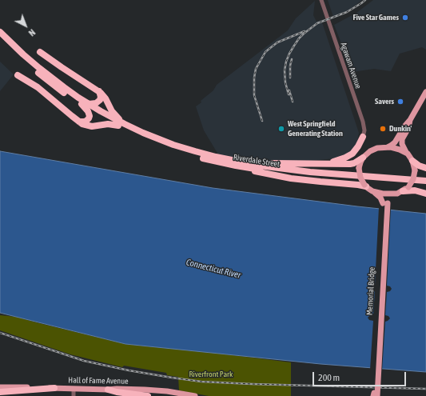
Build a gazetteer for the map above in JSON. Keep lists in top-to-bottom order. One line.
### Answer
{"streets":{"highway":["Riverdale Street"],"main road":["Memorial Bridge","Hall of Fame Avenue"],"street":["Agawam Avenue"]},"water":["Connecticut River"],"parks":["Riverfront Park"],"places":["Five Star Games","Savers","West Springfield Generating Station","Dunkin'"],"scale_bar":"200 m","north":"bottom right"}
